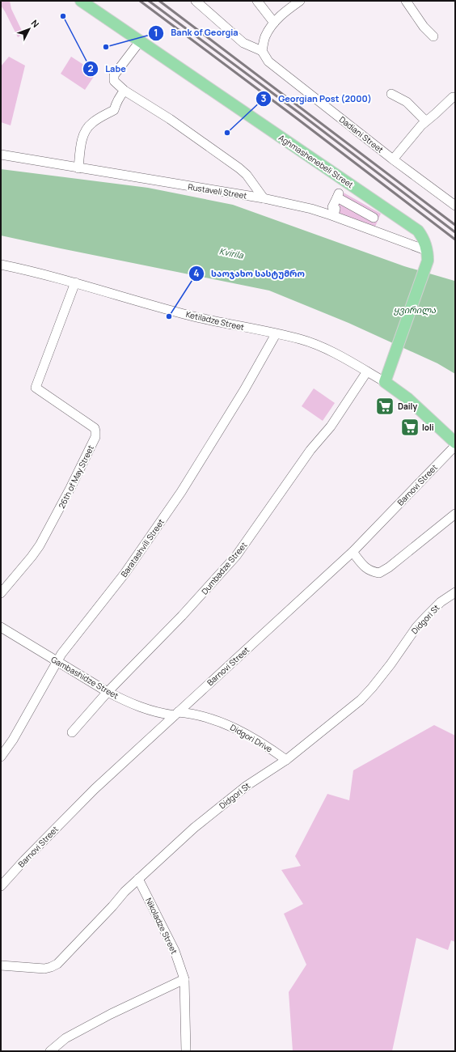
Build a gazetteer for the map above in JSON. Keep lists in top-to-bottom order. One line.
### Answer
{"streets":{"main road":["Aghmashenebeli Street"],"street":["Dadiani Street","Rustaveli Street","Ketiladze Street","26th of May Street","Barnovi Street","Baratashvili Street","Dumbadze Street","Didgori St","Gambashidze Street","Didgori Drive","Nikoladze Street"]},"crossings":[["Aghmashenebeli Street","Rustaveli Street"],["Ketiladze Street","26th of May Street"],["Ketiladze Street","Baratashvili Street"],["Ketiladze Street","Dumbadze Street"],["Barnovi Street","Gambashidze Street"],["Barnovi Street","Didgori Drive"],["Baratashvili Street","Gambashidze Street"],["Dumbadze Street","Gambashidze Street"],["Didgori St","Didgori Drive"],["Didgori St","Nikoladze Street"],["Gambashidze Street","Didgori Drive"]],"water":["Kvirila","ყვირილა"],"places":{"other":["Labe","Bank of Georgia","Georgian Post (2000)","საოჯახო სასტუმრო"],"supermarket":["Daily","Ioli"]},"north":"top right"}
